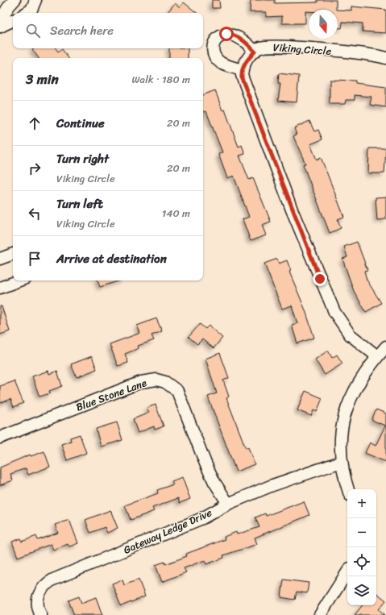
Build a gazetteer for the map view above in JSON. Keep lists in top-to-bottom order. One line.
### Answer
{"streets":{"street":["Viking Circle","Blue Stone Lane","Gateway Ledge Drive"]},"crossings":[["Blue Stone Lane","Gateway Ledge Drive"]],"north":"bottom","page":{"search":"Search here","heading":["3 min","Walk · 180 m"],"list":[["Continue","20 m"],["Turn right","Viking Circle","20 m"],["Turn left","Viking Circle","140 m"],"Arrive at destination"],"map_buttons":["+","−"]}}
